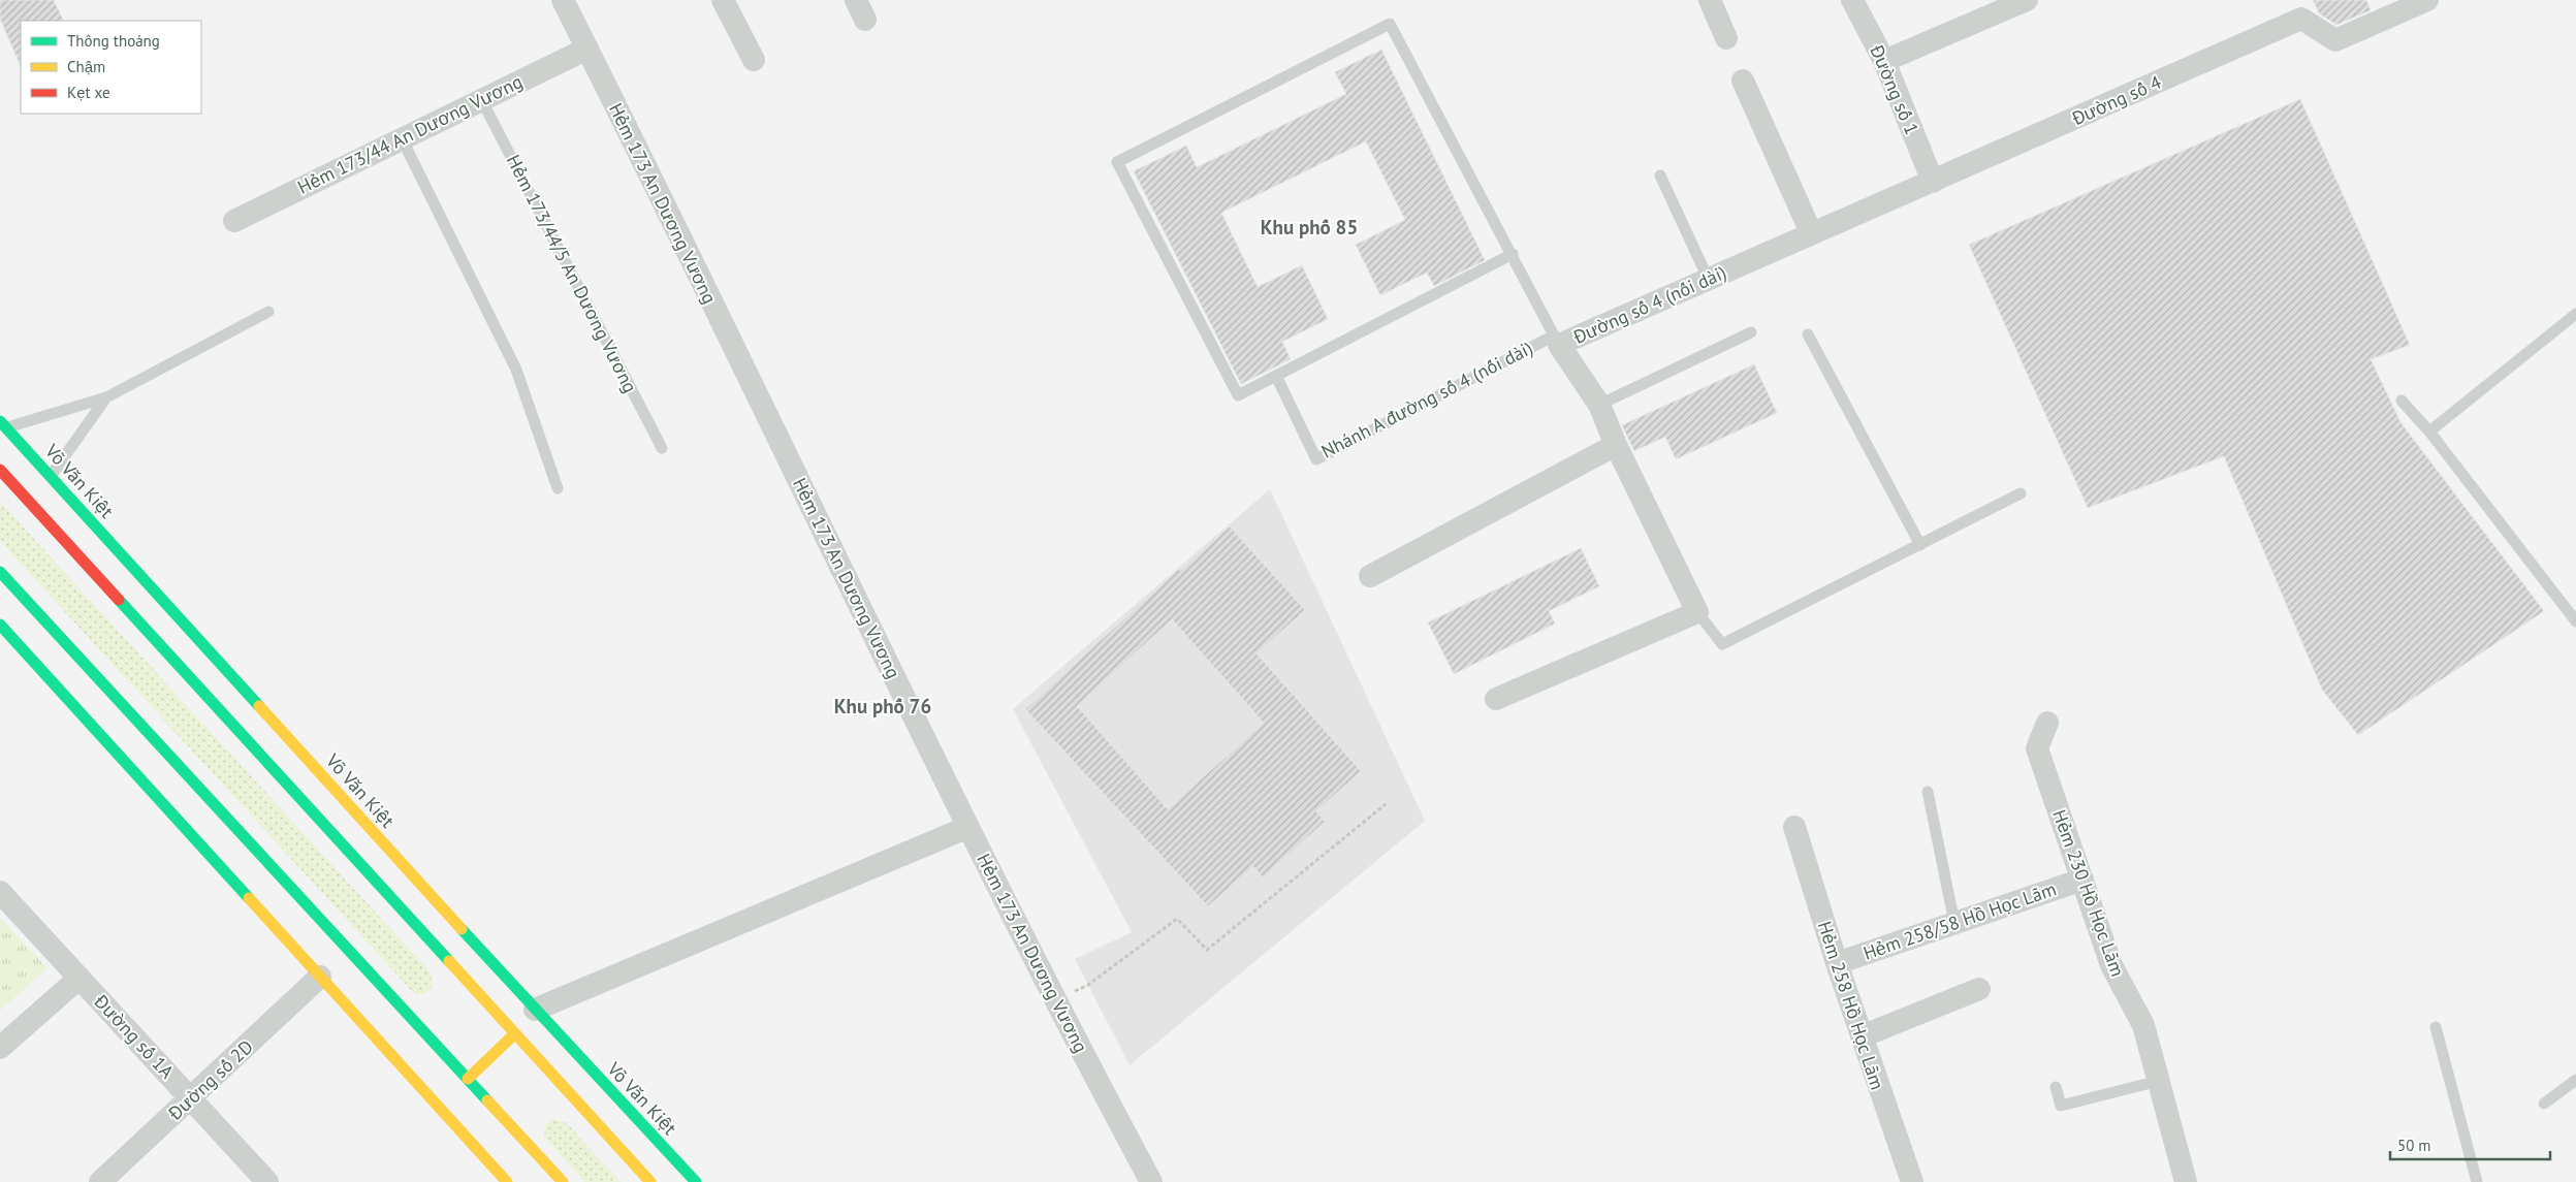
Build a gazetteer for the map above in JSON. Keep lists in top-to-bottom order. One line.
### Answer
{"streets":{"main road":["Võ Văn Kiệt"],"street":["Đường số 1","Đường số 4","Hẻm 173/44 An Dương Vương","Hẻm 173 An Dương Vương","Đường số 4 (nối dài)","Hẻm 230 Hồ Học Lãm","Hẻm 258/58 Hồ Học Lãm","Hẻm 258 Hồ Học Lãm","Đường số 1A","Đường số 2D"],"lane":["Hẻm 173/44/5 An Dương Vương","Nhánh A đường số 4 (nối dài)"]},"crossings":[["Đường số 1","Đường số 4"],["Đường số 1","Đường số 4 (nối dài)"],["Đường số 4","Đường số 4 (nối dài)"],["Hẻm 173/44 An Dương Vương","Hẻm 173 An Dương Vương"],["Hẻm 173/44 An Dương Vương","Hẻm 173/44/5 An Dương Vương"],["Đường số 4 (nối dài)","Nhánh A đường số 4 (nối dài)"],["Hẻm 230 Hồ Học Lãm","Hẻm 258/58 Hồ Học Lãm"],["Hẻm 258/58 Hồ Học Lãm","Hẻm 258 Hồ Học Lãm"],["Đường số 1A","Đường số 2D"]],"districts":["Khu phố 85","Khu phố 76"],"legend":["Thông thoáng","Chậm","Kẹt xe"],"scale_bar":"50 m"}
